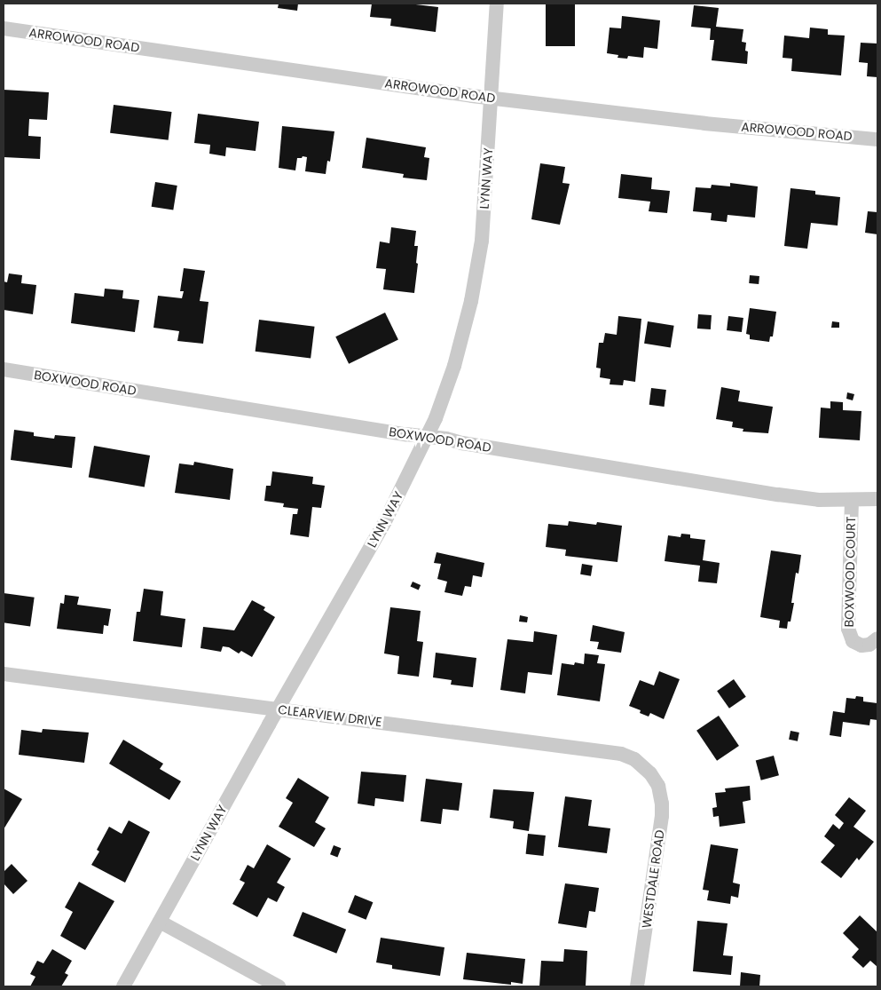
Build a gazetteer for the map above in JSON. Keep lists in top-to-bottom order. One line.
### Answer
{"streets":{"street":["ARROWOOD ROAD","LYNN WAY","BOXWOOD ROAD","BOXWOOD COURT","CLEARVIEW DRIVE","WESTDALE ROAD"]},"crossings":[["ARROWOOD ROAD","LYNN WAY"],["LYNN WAY","BOXWOOD ROAD"],["LYNN WAY","CLEARVIEW DRIVE"],["BOXWOOD ROAD","BOXWOOD COURT"],["CLEARVIEW DRIVE","WESTDALE ROAD"]]}
